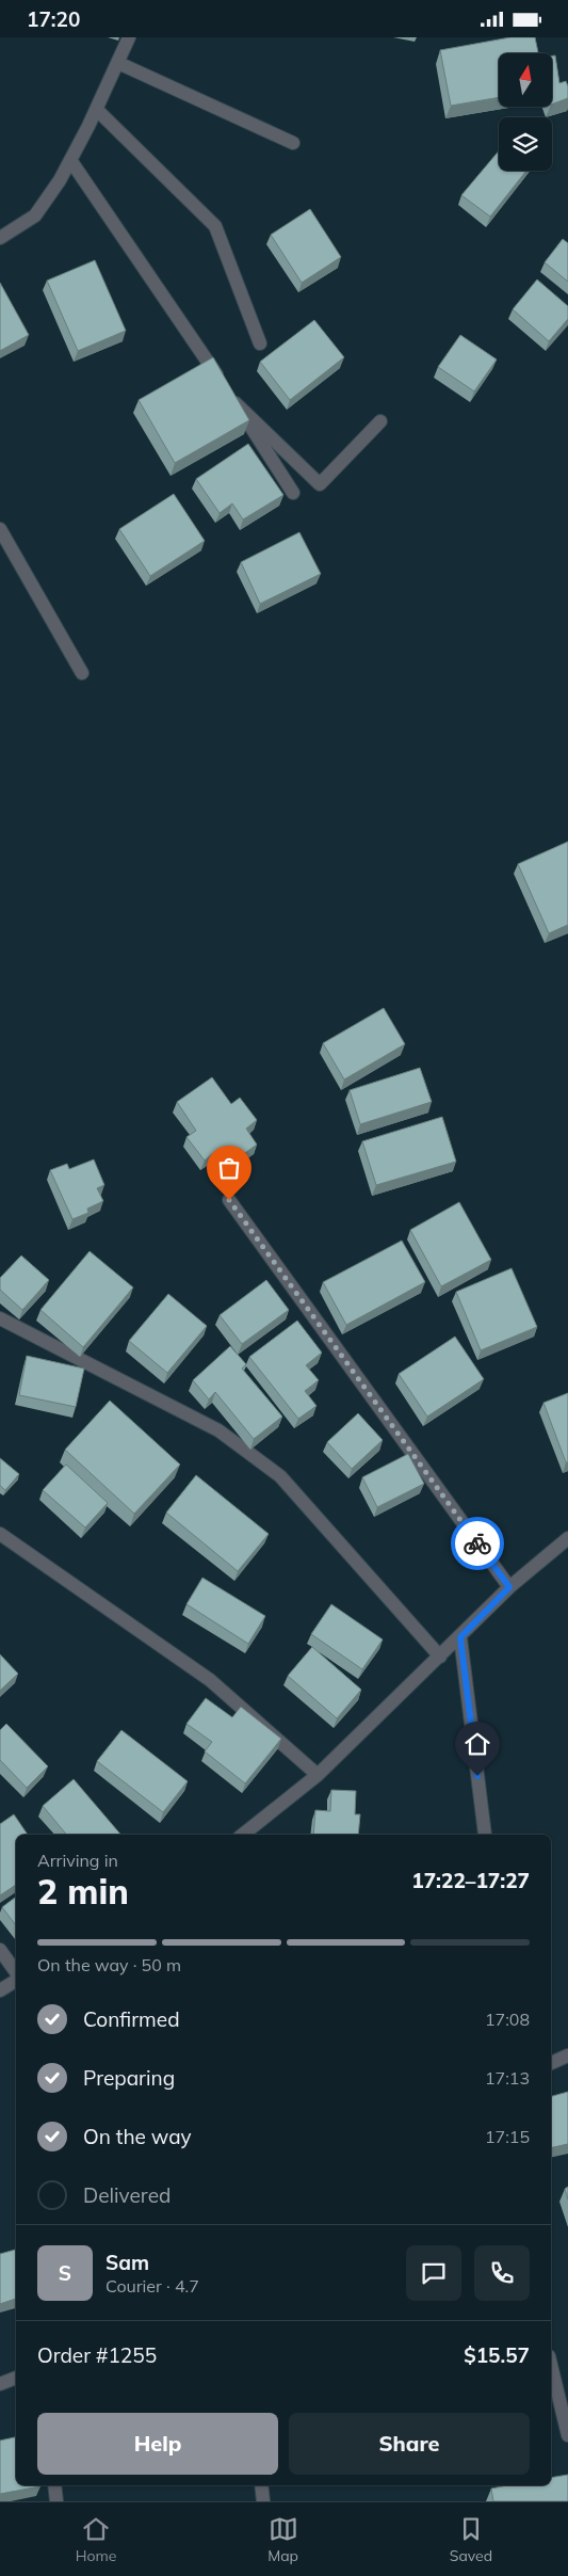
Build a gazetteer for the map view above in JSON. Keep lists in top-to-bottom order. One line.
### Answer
{"north":"top","page":{"status":"17:20","heading":["2 min","Arriving in","17:22–17:27"],"panel":["Sam","Courier · 4.7","Order #1255","$15.57"],"bar":"On the way · 50 m","list":[["Confirmed","17:08"],["Preparing","17:13"],["On the way","17:15"],"Delivered"],"round":"S","buttons":["Help","Share"],"tabs":["Home","Map","Saved"]}}
